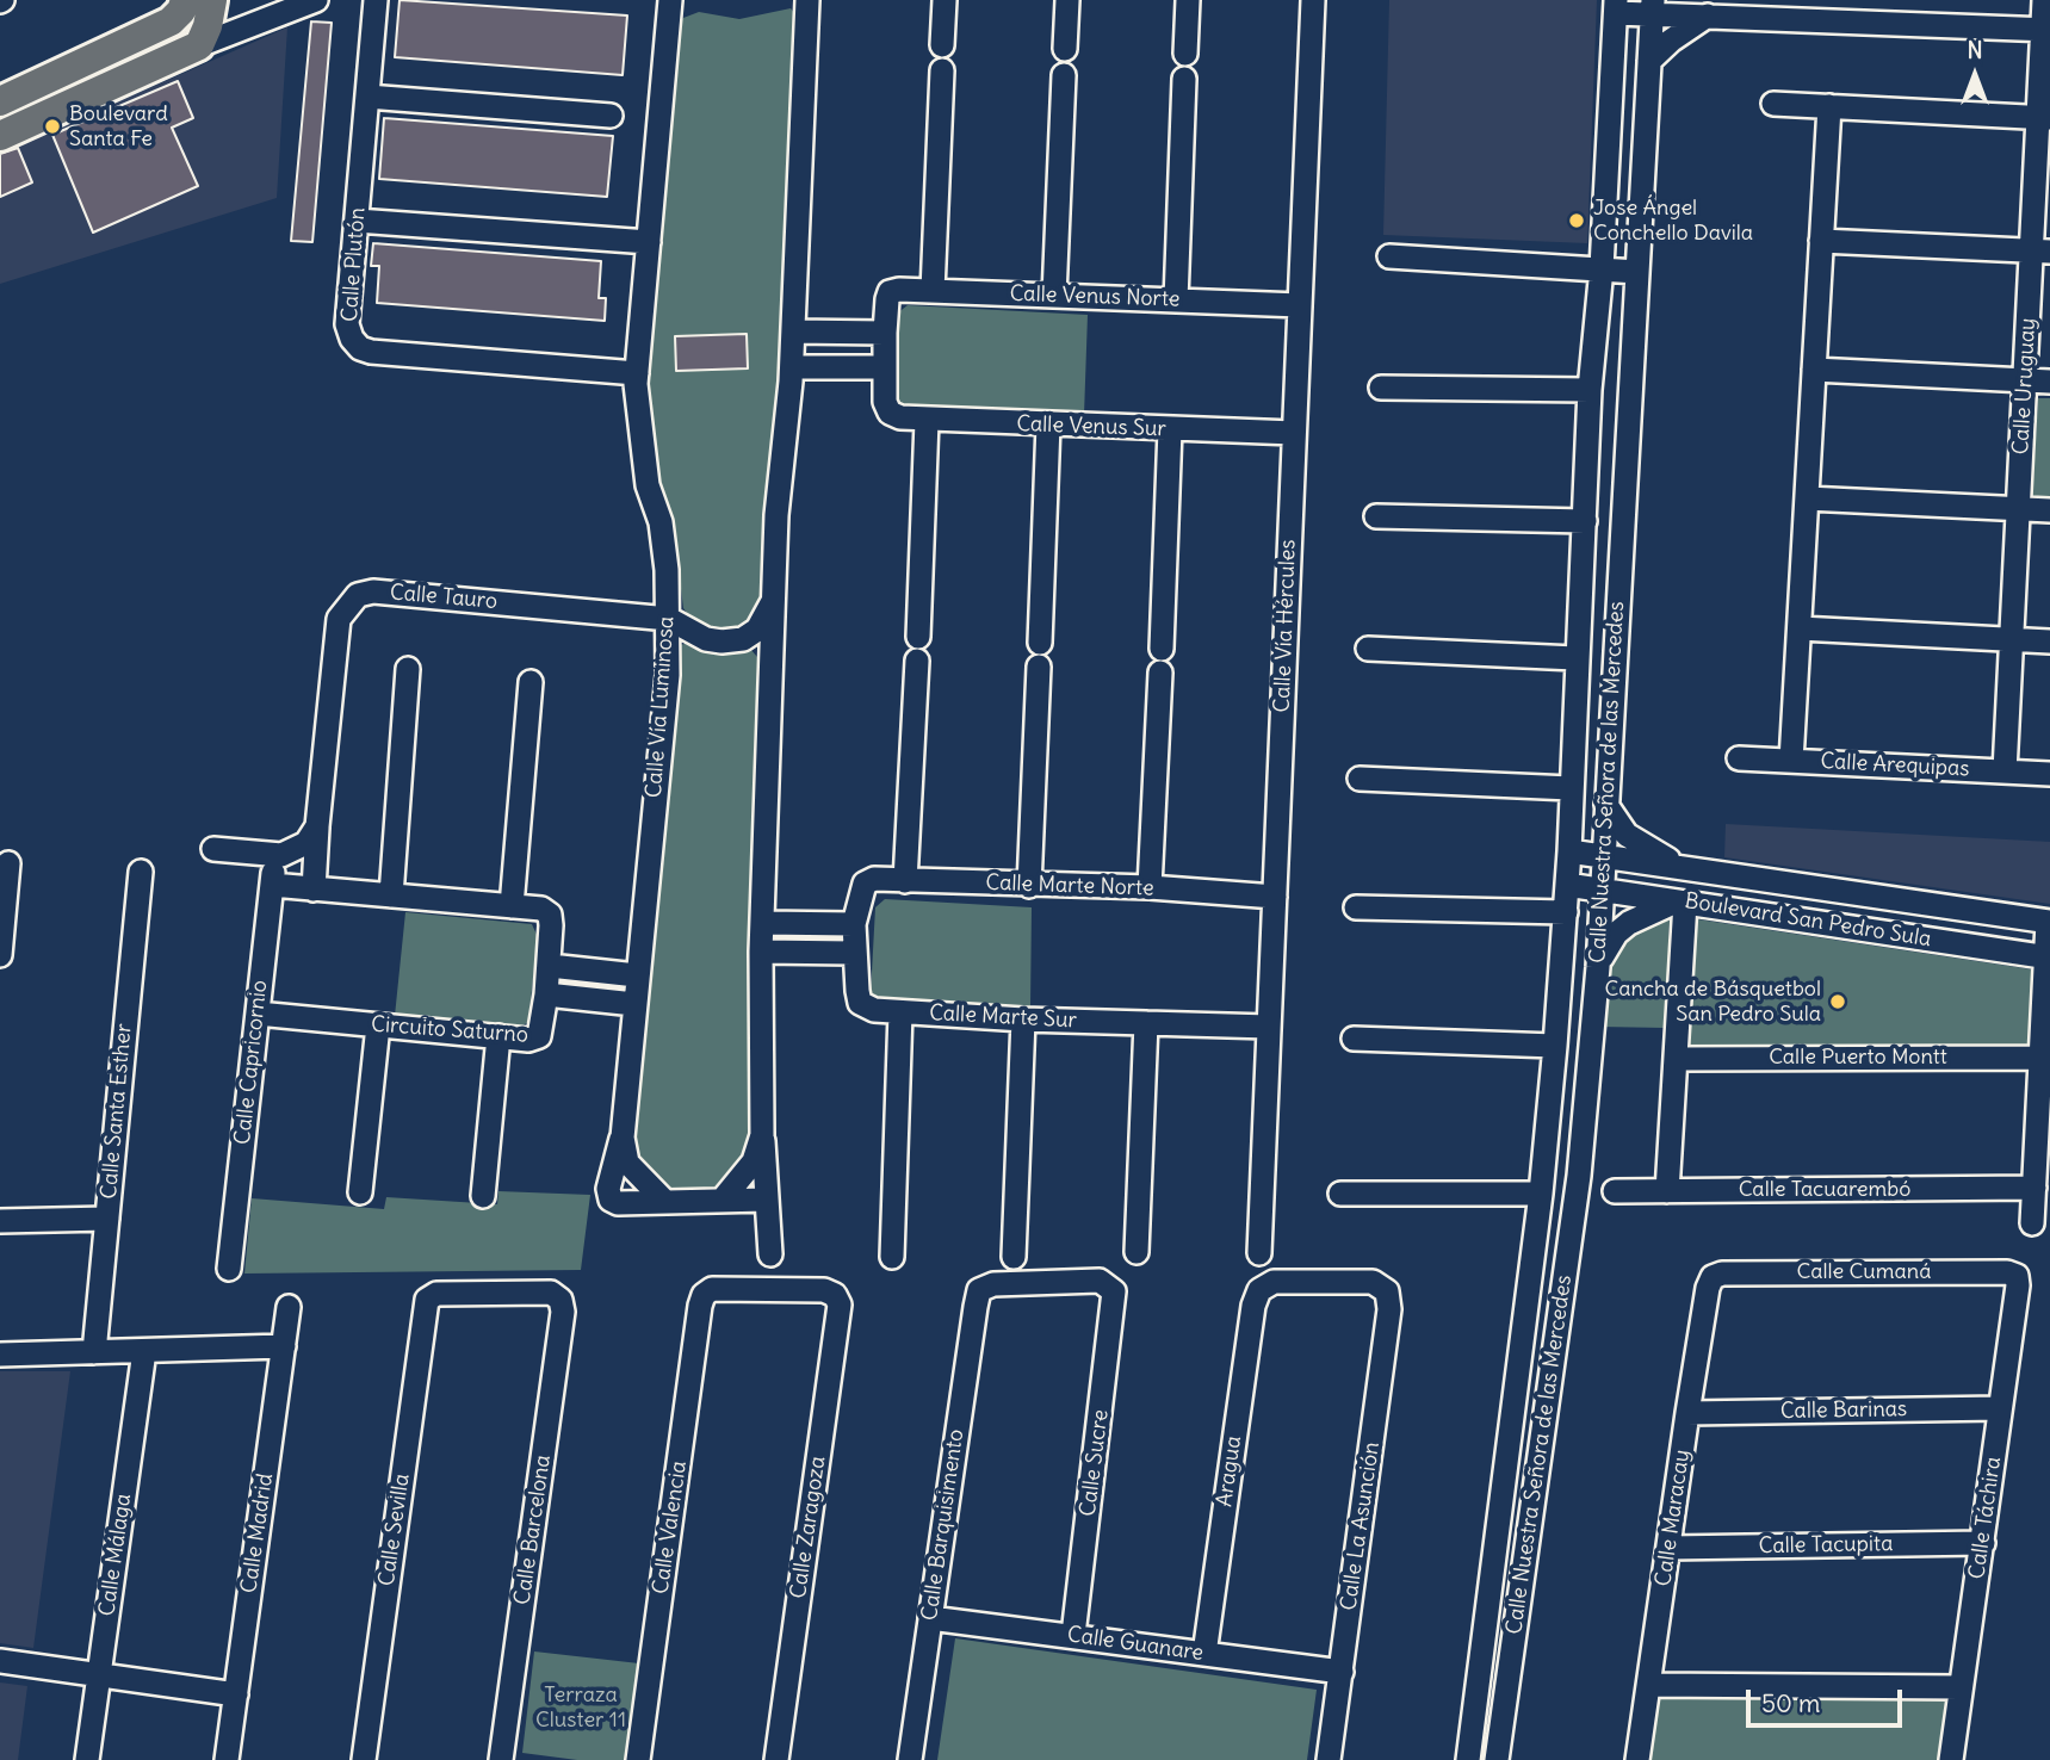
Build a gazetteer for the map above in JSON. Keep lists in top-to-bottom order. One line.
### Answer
{"streets":{"street":["Calle Plutón","Calle Venus Norte","Calle Uruguay","Calle Venus Sur","Calle Tauro","Calle Vía Hércules","Calle Vía Luminosa","Calle Arequipas","Calle Nuestra Señora de las Mercedes","Calle Marte Norte","Boulevard San Pedro Sula","Calle Marte Sur","Circuito Saturno","Calle Puerto Montt","Calle Capricornio","Calle Santa Esther","Calle Tacuarembó","Calle Cumaná","Calle Barinas","Calle Sucre","Aragua","Calle Maracay","Calle Táchira","Calle Barquisimento","Calle La Asunción","Calle Valencia","Calle Zaragoza","Calle Sevilla","Calle Barcelona","Calle Madrid","Calle Tacupita","Calle Málaga","Calle Guanare"]},"crossings":[["Calle Plutón","Calle Vía Luminosa"],["Calle Venus Norte","Calle Vía Hércules"],["Calle Uruguay","Calle Arequipas"],["Calle Venus Sur","Calle Vía Hércules"],["Calle Tauro","Calle Vía Luminosa"],["Calle Tauro","Circuito Saturno"],["Calle Vía Hércules","Calle Marte Norte"],["Calle Vía Hércules","Calle Marte Sur"],["Calle Nuestra Señora de las Mercedes","Boulevard San Pedro Sula"],["Calle Marte Norte","Calle Marte Sur"],["Circuito Saturno","Calle Capricornio"],["Calle Cumaná","Calle Maracay"],["Calle Cumaná","Calle Táchira"],["Calle Barinas","Calle Maracay"],["Calle Barinas","Calle Táchira"],["Calle Sucre","Calle Barquisimento"],["Calle Sucre","Calle Guanare"],["Aragua","Calle La Asunción"],["Aragua","Calle Guanare"],["Calle Maracay","Calle Tacupita"],["Calle Táchira","Calle Tacupita"],["Calle Barquisimento","Calle Guanare"],["Calle La Asunción","Calle Guanare"],["Calle Valencia","Calle Zaragoza"],["Calle Sevilla","Calle Barcelona"]],"parks":["Terraza Cluster 11"],"places":["Boulevard Santa Fe","Jose Ángel Conchello Davila","Cancha de Básquetbol San Pedro Sula"],"scale_bar":"50 m","north":"top"}
